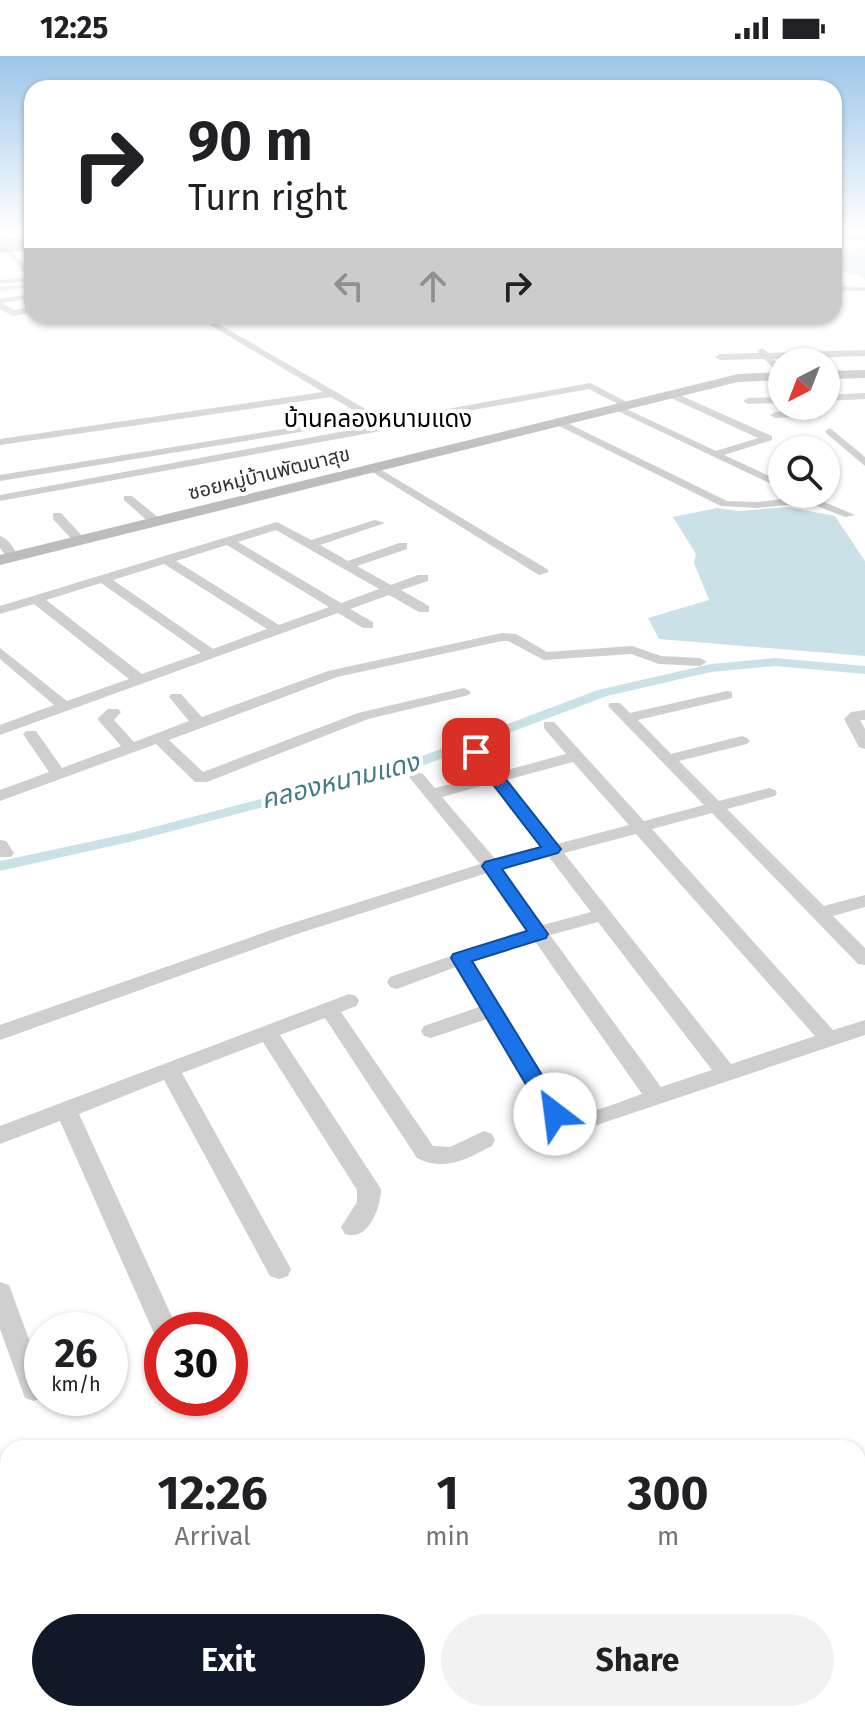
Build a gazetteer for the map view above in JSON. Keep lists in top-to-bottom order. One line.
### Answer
{"streets":{"street":["ซอยหมู่บ้านพัฒนาสุข"]},"districts":["บ้านคลองหนามแดง"],"water":["คลองหนามแดง"],"north":"bottom left","page":{"status":"12:25","turn":["90 m","Turn right"],"speed":"26 km/h","limit":"30","eta":["12:26","Arrival","1","min","300","m"],"buttons":["Exit","Share"]}}
